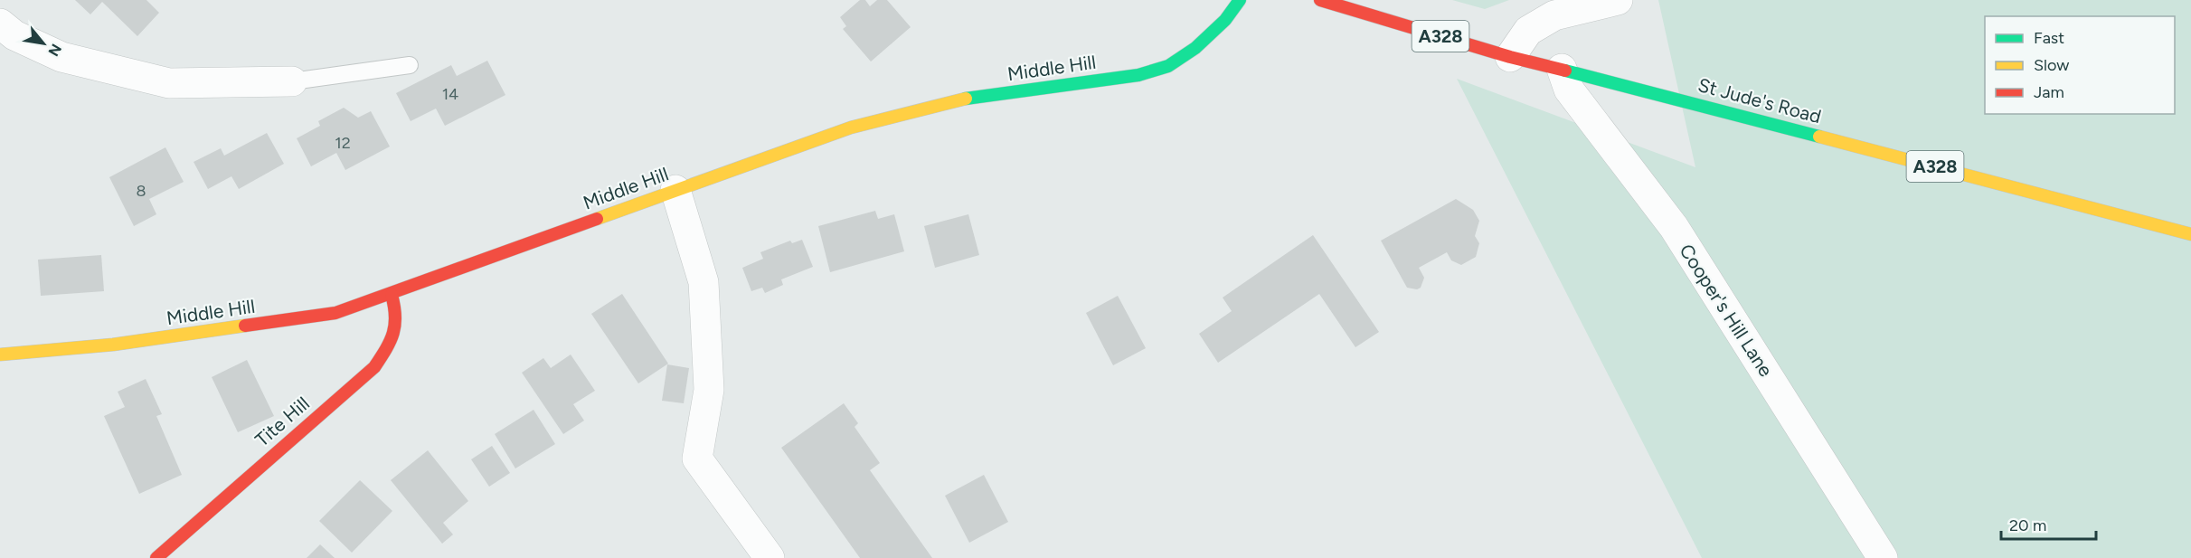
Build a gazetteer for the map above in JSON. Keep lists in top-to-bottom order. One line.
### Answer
{"streets":{"street":["A328","Middle Hill","St Jude's Road","Cooper's Hill Lane","Tite Hill"]},"crossings":[["Middle Hill","Tite Hill"],["St Jude's Road","Cooper's Hill Lane"]],"house_numbers":["14","12","8"],"legend":["Fast","Slow","Jam"],"scale_bar":"20 m","north":"bottom right"}
